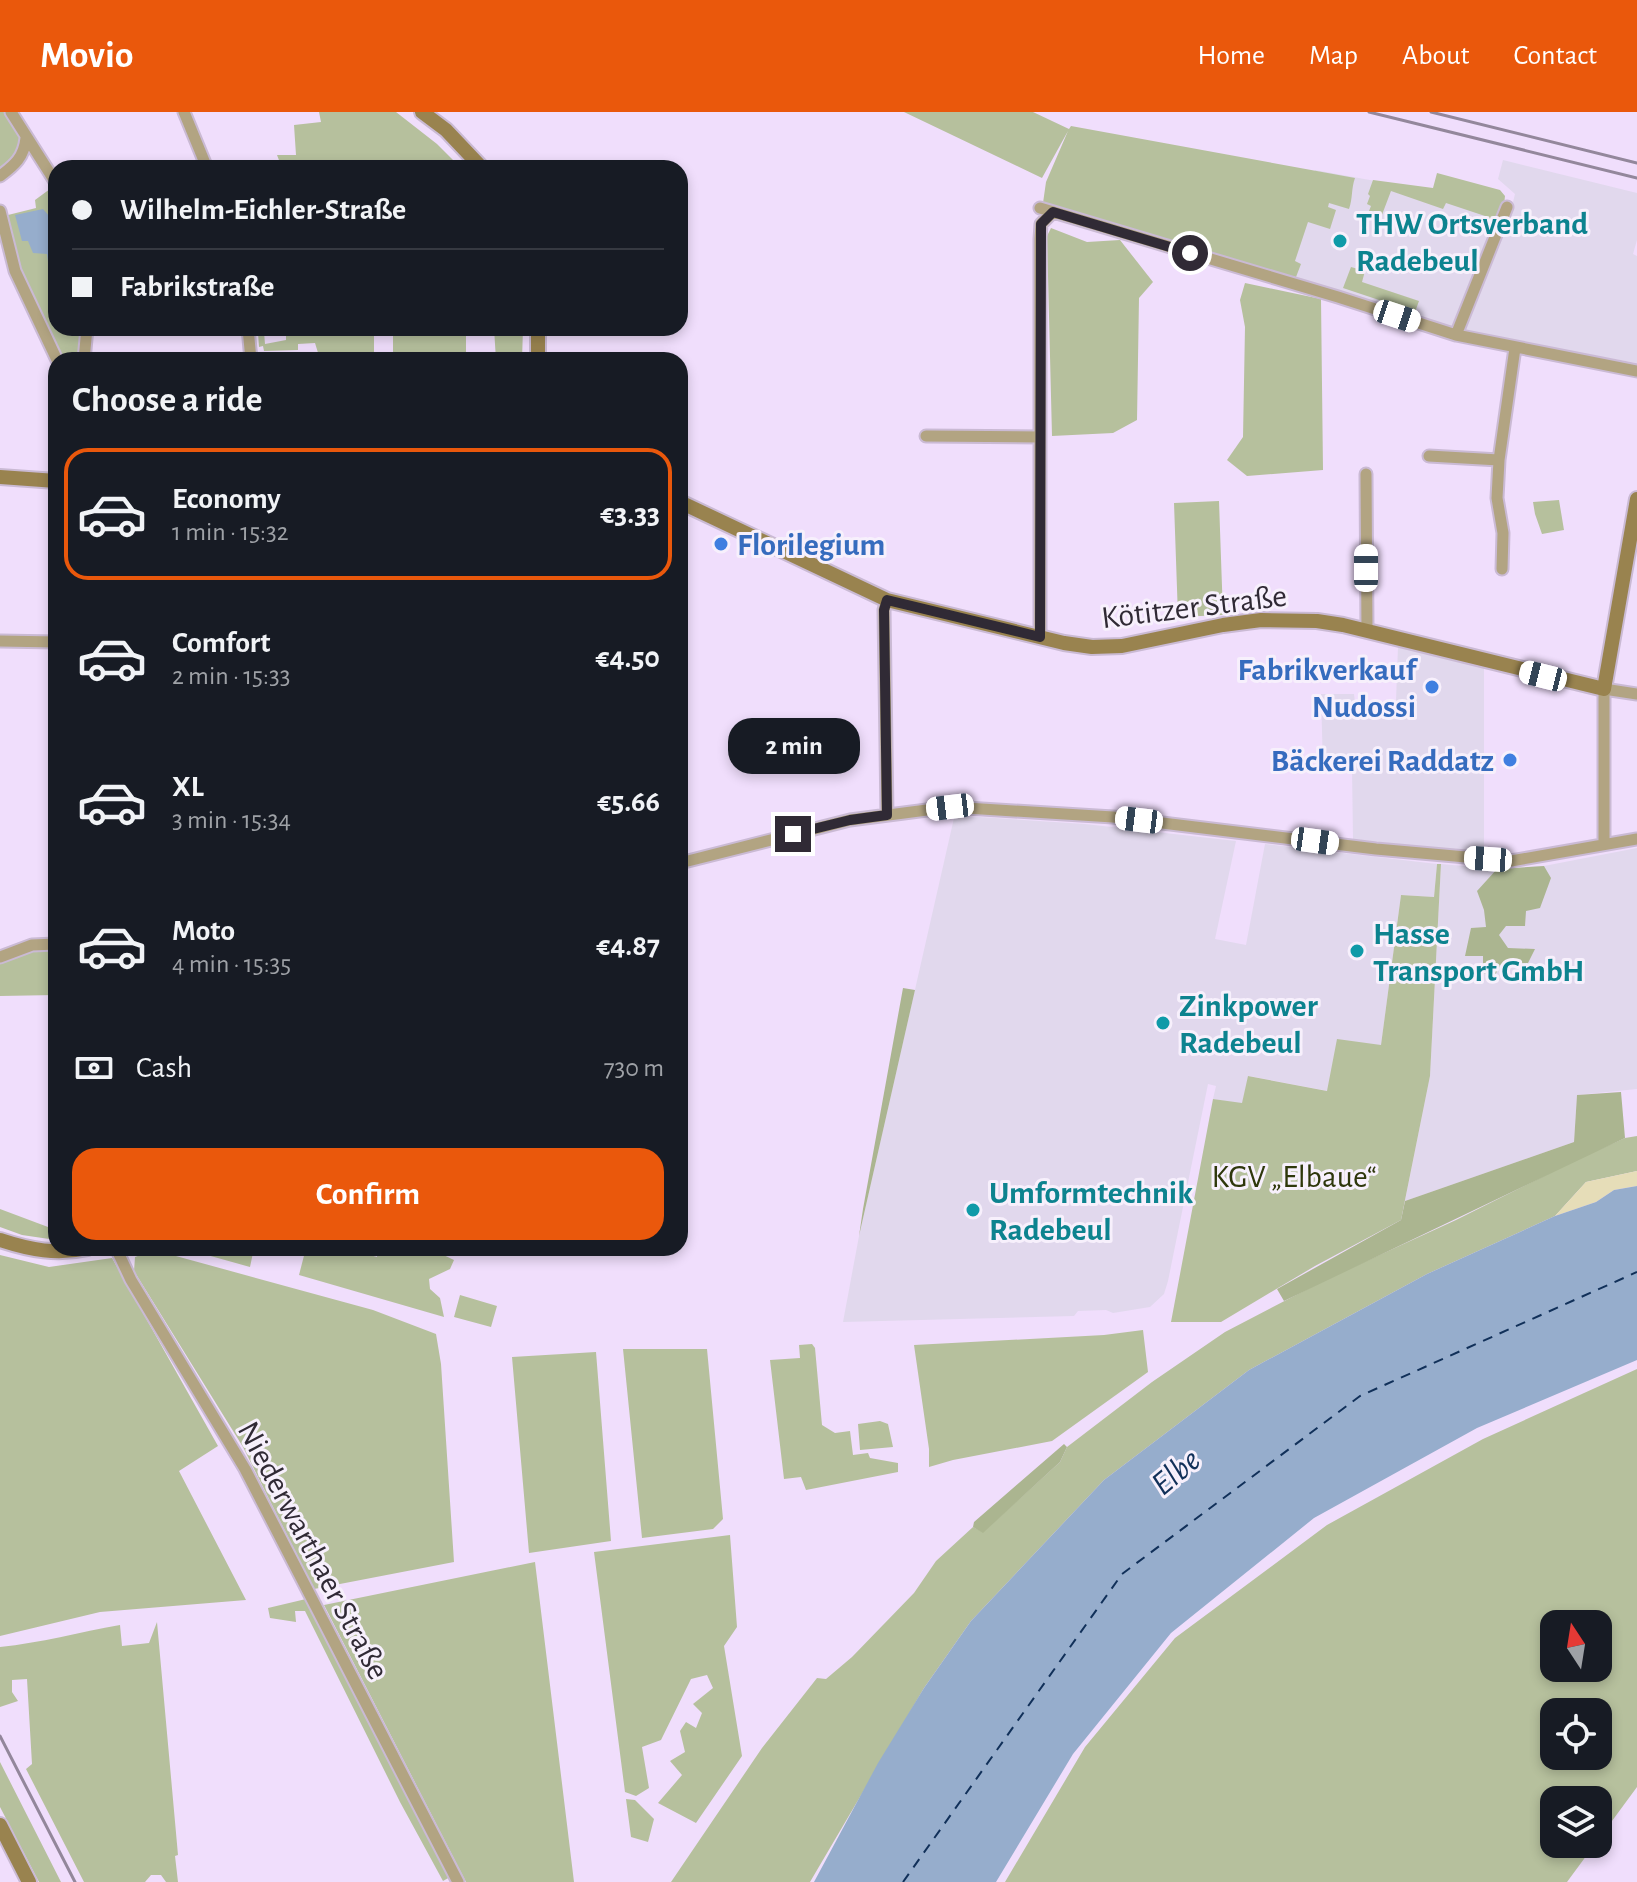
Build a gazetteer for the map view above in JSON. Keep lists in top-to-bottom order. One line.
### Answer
{"streets":{"street":["Kötitzer Straße","Niederwarthaer Straße"]},"water":["Elbe"],"parks":["KGV „Elbaue“"],"places":["THW Ortsverband Radebeul","Florilegium","Fabrikverkauf Nudossi","Bäckerei Raddatz","Hasse Transport GmbH","Zinkpower Radebeul","Umformtechnik Radebeul"],"north":"top","page":{"header":"Movio","nav":["Home","Map","About","Contact"],"banner":["Wilhelm-Eichler-Straße","Fabrikstraße"],"heading":"Choose a ride","list":[{"name":"Economy","note":"1 min · 15:32","value":"€3.33"},{"name":"Comfort","note":"2 min · 15:33","value":"€4.50"},{"name":"XL","note":"3 min · 15:34","value":"€5.66"},{"name":"Moto","note":"4 min · 15:35","value":"€4.87"}],"bubble":"2 min","pay":["Cash","730 m"],"buttons":"Confirm"}}
